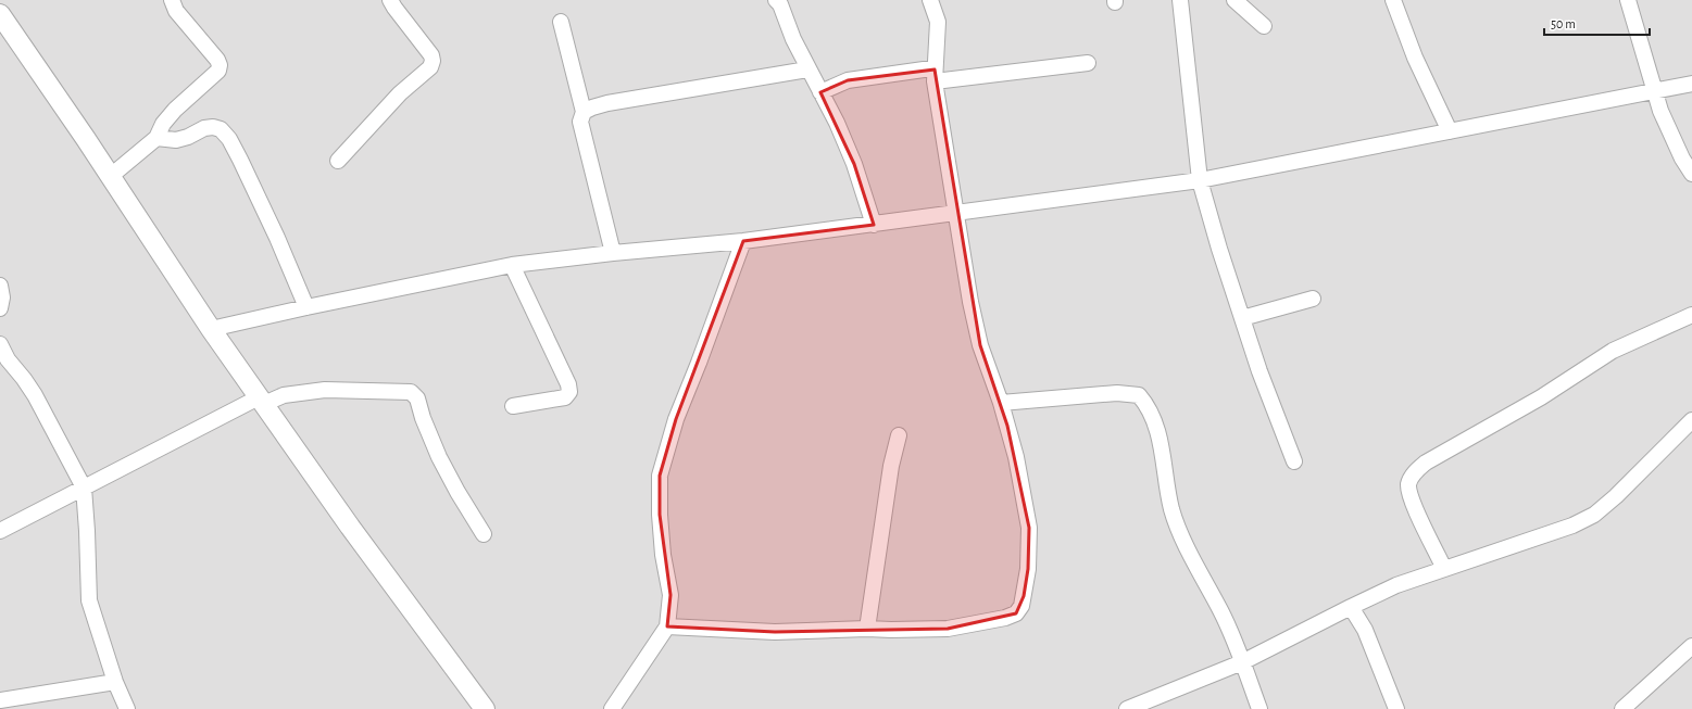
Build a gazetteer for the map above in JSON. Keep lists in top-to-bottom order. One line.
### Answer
{"scale_bar":"50 m"}
